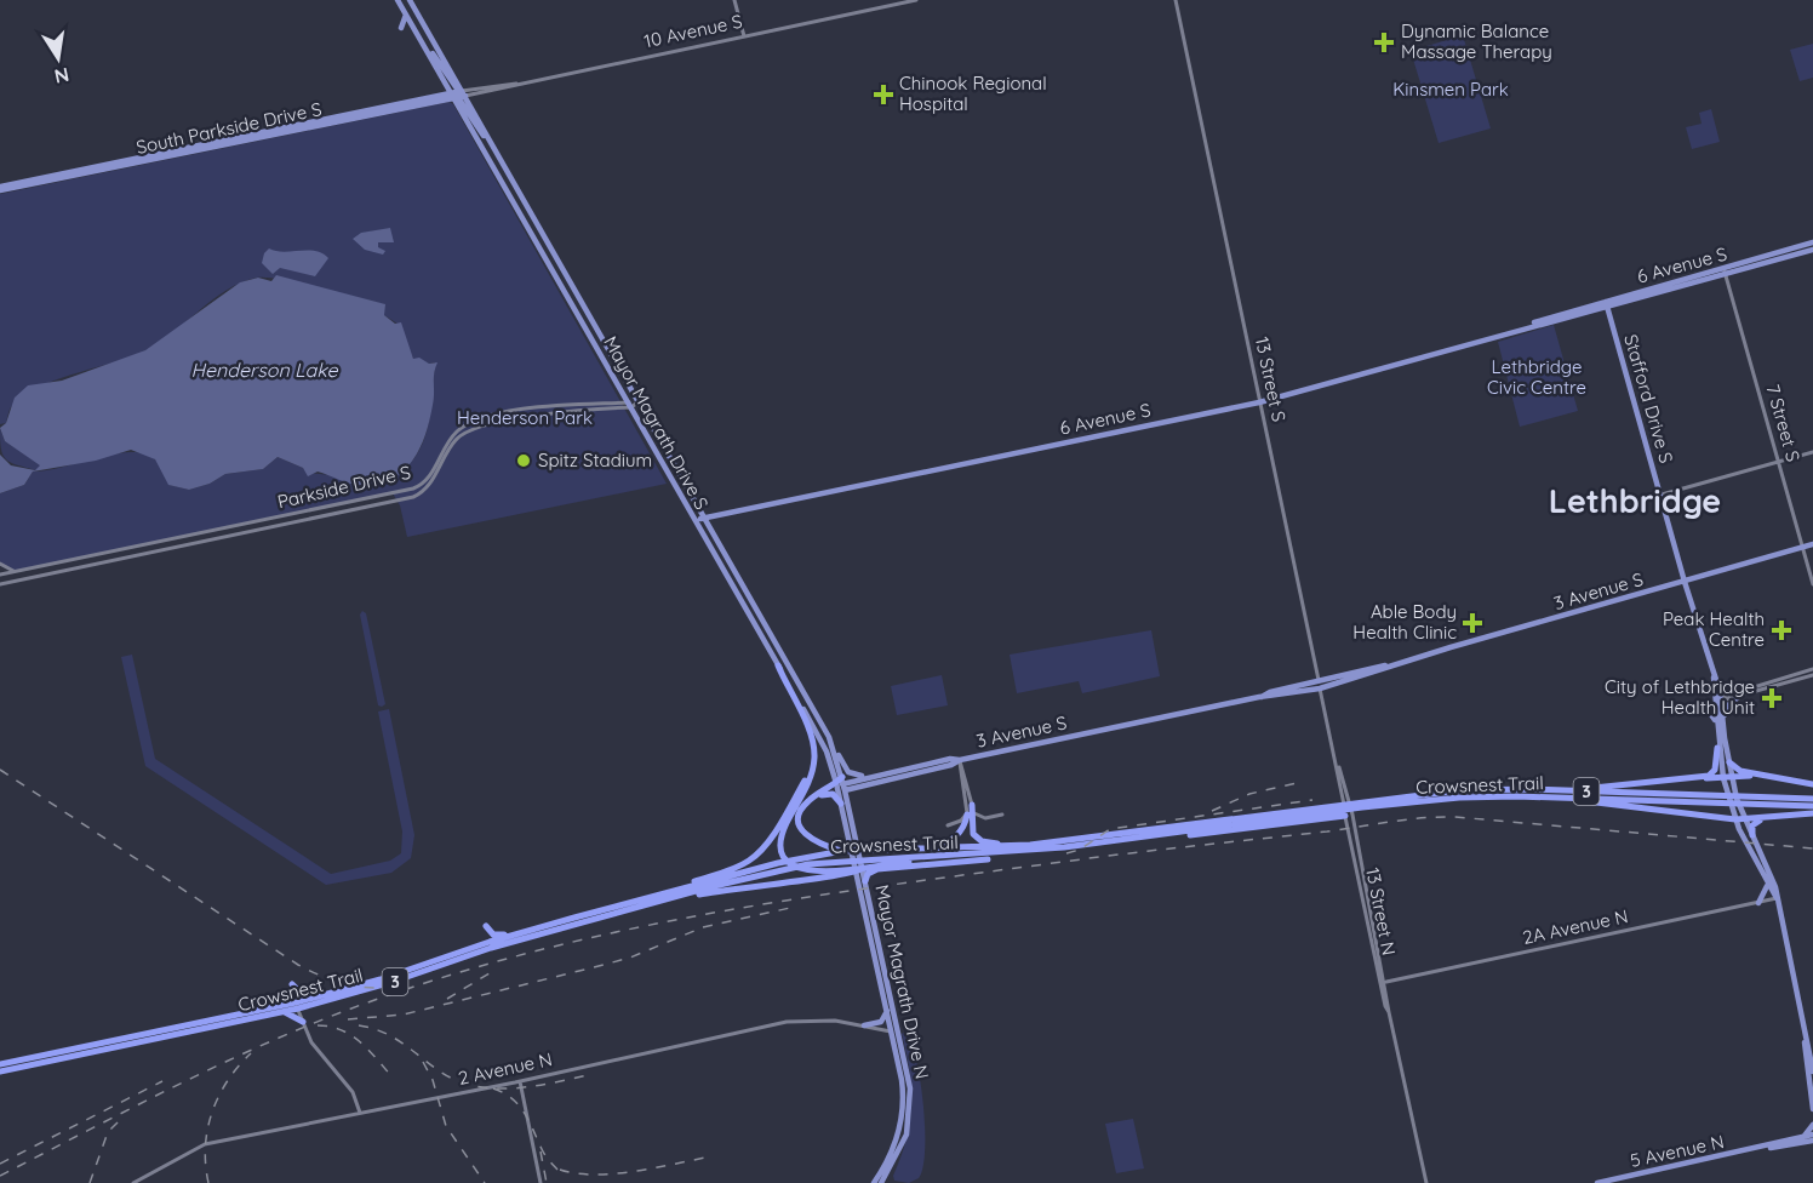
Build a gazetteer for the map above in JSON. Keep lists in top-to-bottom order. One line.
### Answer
{"streets":{"highway":["Crowsnest Trail","3"],"main road":["South Parkside Drive S","6 Avenue S","Stafford Drive S","Mayor Magrath Drive S","3 Avenue S","Mayor Magrath Drive N","5 Avenue N"],"street":["10 Avenue S","13 Street S","7 Street S","Parkside Drive S","13 Street N","2A Avenue N","2 Avenue N"]},"crossings":[["10 Avenue S","South Parkside Drive S"],["10 Avenue S","Mayor Magrath Drive S"],["South Parkside Drive S","Mayor Magrath Drive S"],["6 Avenue S","13 Street S"],["6 Avenue S","Stafford Drive S"],["6 Avenue S","Mayor Magrath Drive S"],["6 Avenue S","7 Street S"],["13 Street S","3 Avenue S"],["13 Street S","13 Street N"],["Stafford Drive S","3 Avenue S"],["Mayor Magrath Drive S","Parkside Drive S"],["Mayor Magrath Drive S","3 Avenue S"],["Mayor Magrath Drive S","Mayor Magrath Drive N"],["7 Street S","3 Avenue S"],["13 Street N","2A Avenue N"],["Mayor Magrath Drive N","2 Avenue N"]],"districts":["Lethbridge"],"water":["Henderson Lake"],"parks":["Kinsmen Park","Lethbridge Civic Centre","Henderson Park"],"places":{"health":["Dynamic Balance Massage Therapy","Chinook Regional Hospital","Able Body Health Clinic","Peak Health Centre","City of Lethbridge Health Unit"],"other":["Spitz Stadium"]},"north":"bottom"}
